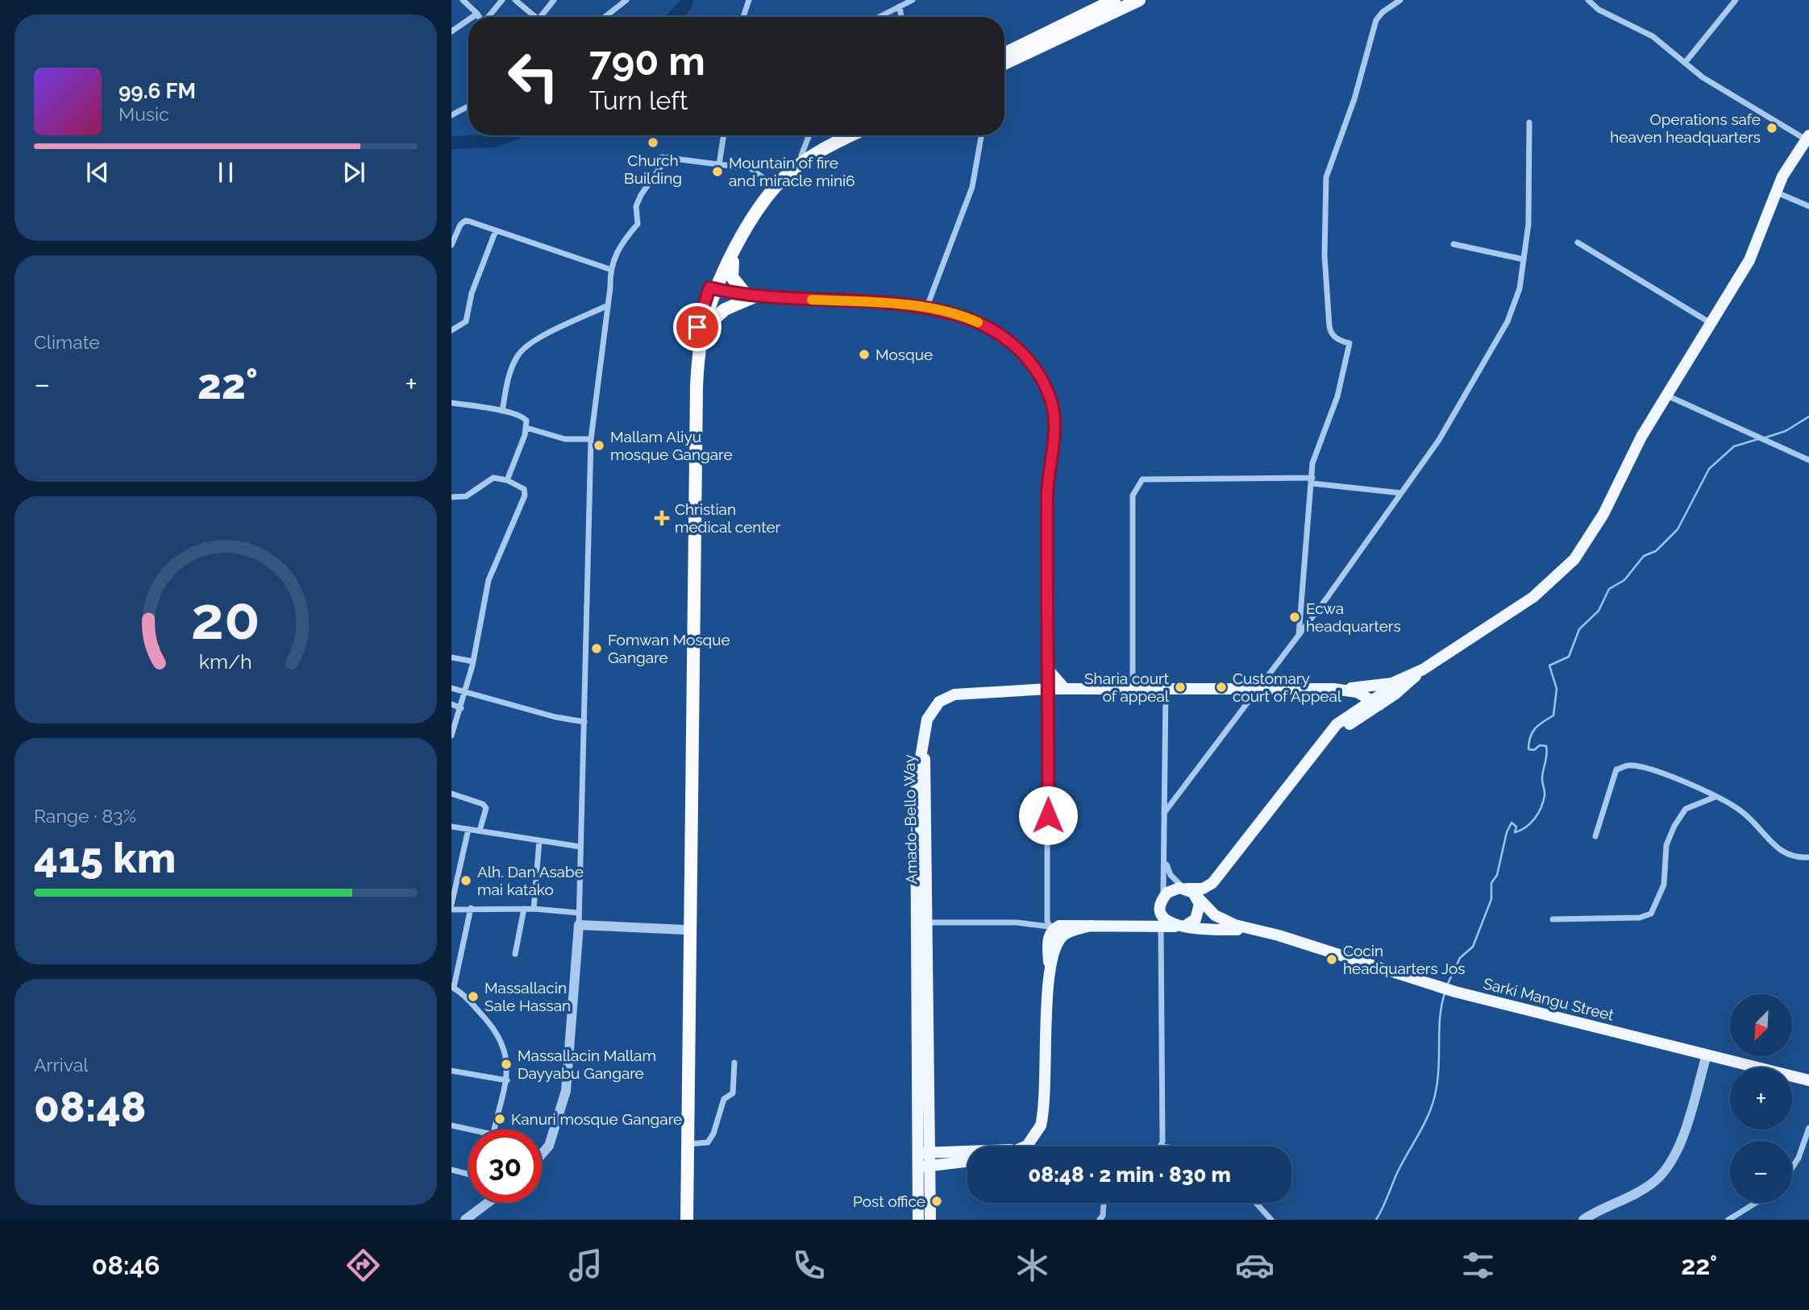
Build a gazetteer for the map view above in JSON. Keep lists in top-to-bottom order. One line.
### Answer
{"streets":{"main road":["Amado-Bello Way","Sarki Mangu Street"]},"places":{"other":["Operations safe heaven headquarters","Church Building","Mountain of fire and miracle mini6","Mosque","Mallam Aliyu mosque Gangare","Ecwa headquarters","Fomwan Mosque Gangare","Sharia court of appeal","Customary court of Appeal","Alh. Dan Asabe mai katako","Cocin headquarters Jos","Massallacin Sale Hassan","Massallacin Mallam Dayyabu Gangare","Kanuri mosque Gangare","Post office"],"health":["Christian medical center"]},"north":"bottom left","page":{"turn":["790 m","Turn left"],"song":["99.6 FM","Music"],"tile":["Climate",["Range · 83%","415 km"],["Arrival","08:48"]],"heat":["−","22°","+"],"map_buttons":["+","−"],"limit":"30","trip":"08:48 · 2 min · 830 m","tabs":["08:46","22°"],"gauge":["20","km/h"]}}
